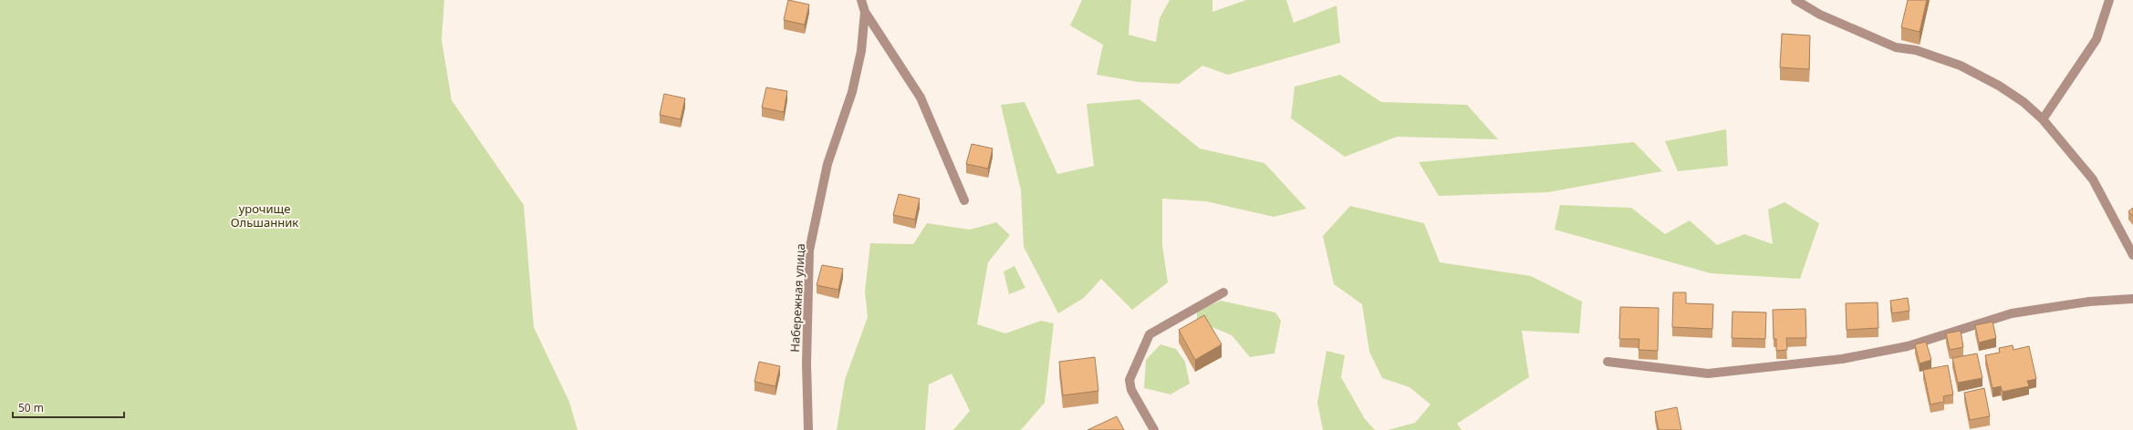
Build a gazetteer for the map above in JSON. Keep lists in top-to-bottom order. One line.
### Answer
{"streets":{"street":["Набережная улица"]},"parks":["урочище Ольшанник"],"scale_bar":"50 m"}
